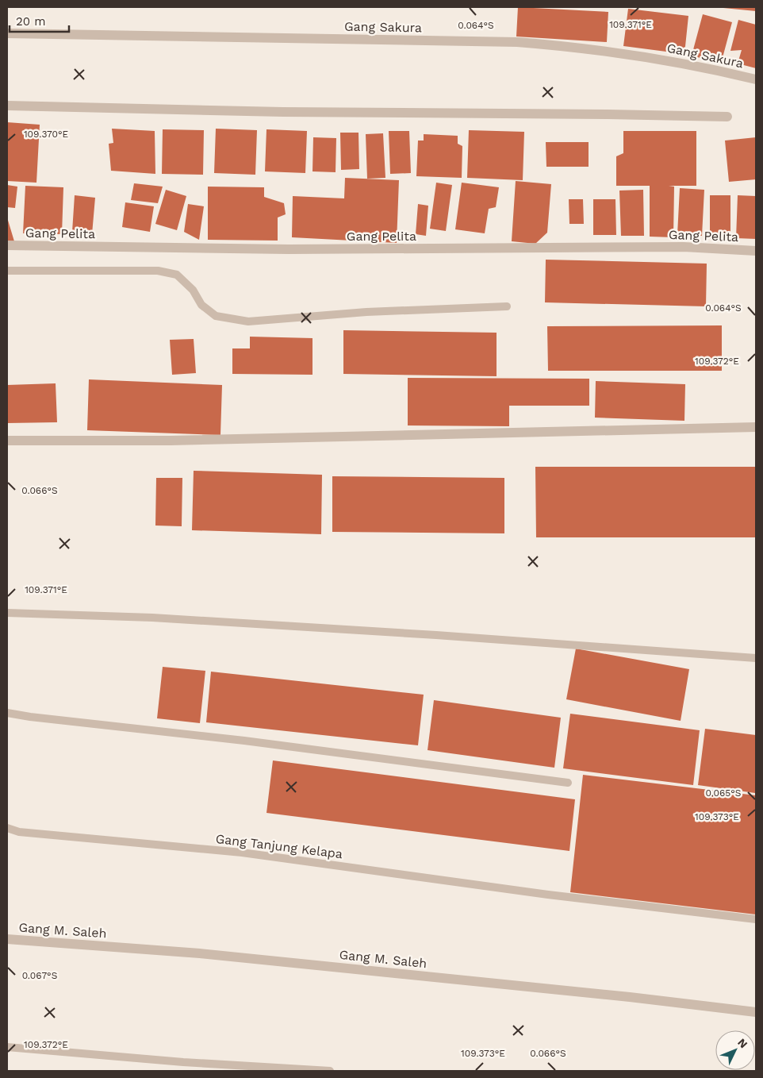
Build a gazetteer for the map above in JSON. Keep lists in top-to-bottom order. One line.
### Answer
{"streets":{"street":["Gang Sakura","Gang Pelita","Gang M. Saleh"],"lane":["Gang Tanjung Kelapa"]},"scale_bar":"20 m","north":"top right","coordinates":["109.371°E","0.064°S","109.370°E","109.372°E","0.066°S","0.065°S","109.373°E","0.067°S"]}
